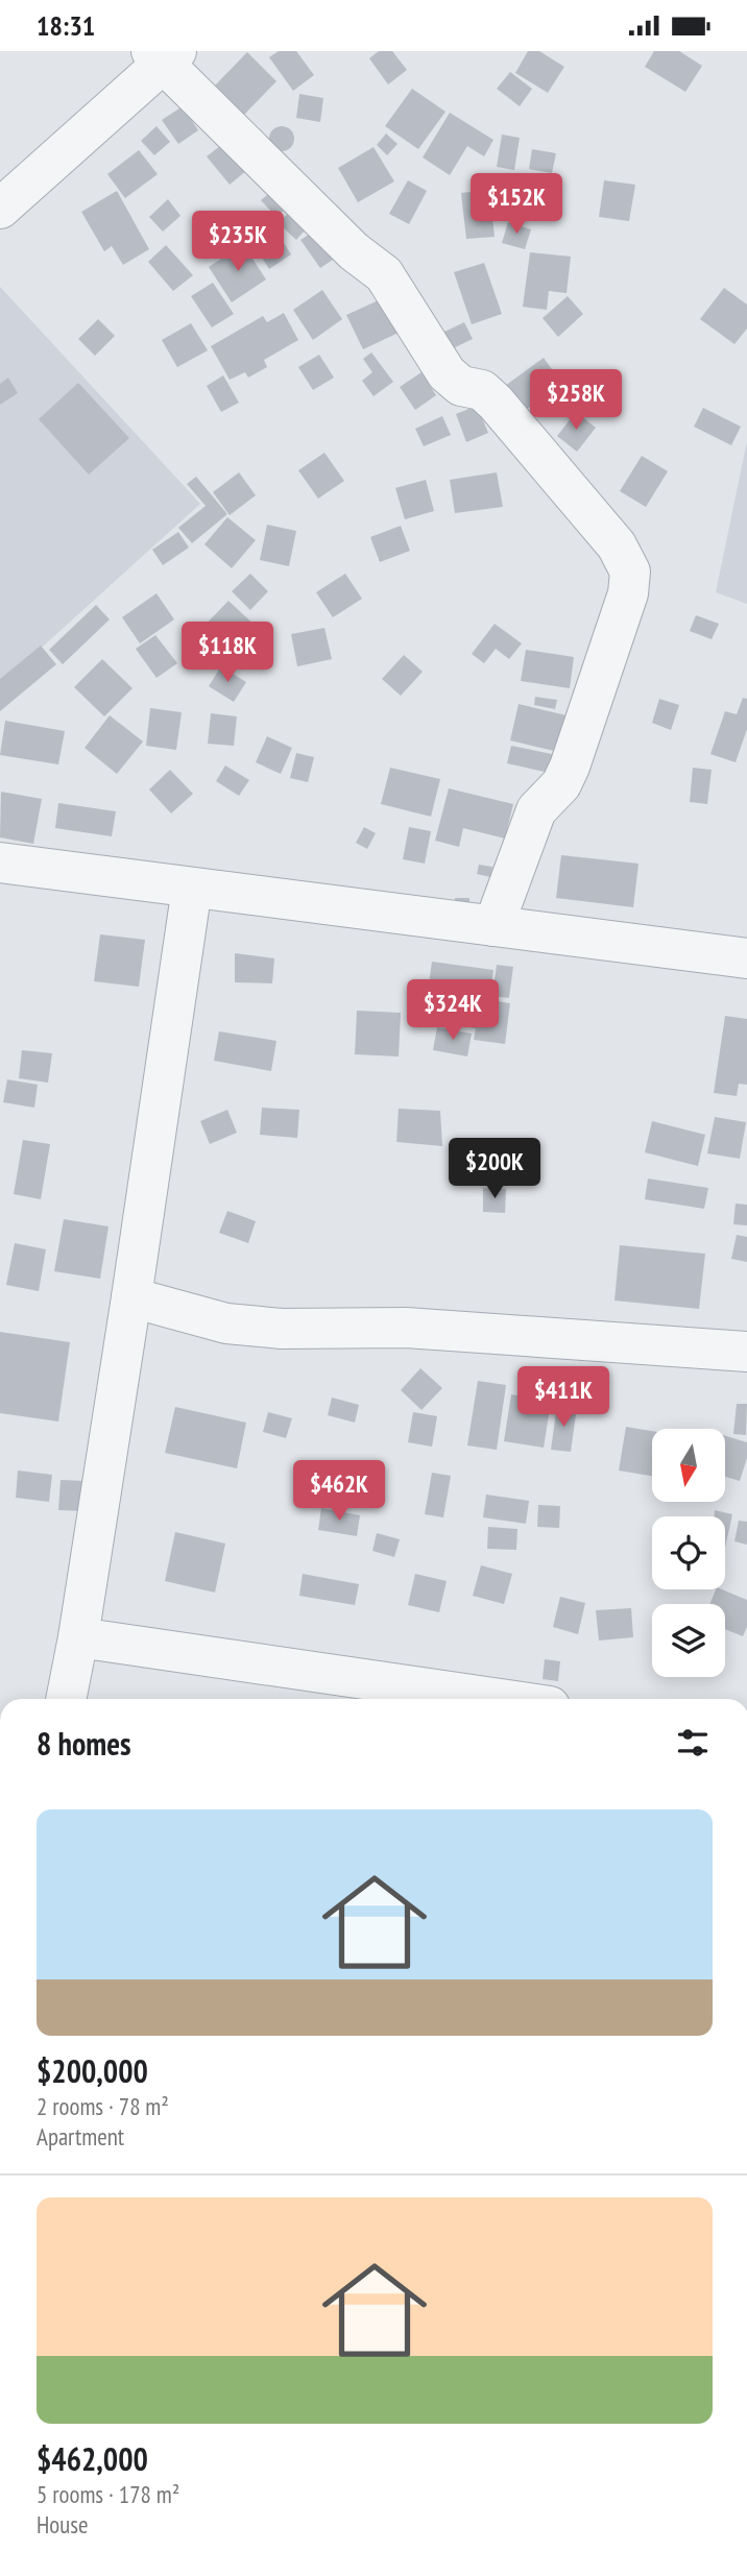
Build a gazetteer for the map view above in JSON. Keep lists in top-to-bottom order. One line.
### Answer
{"north":"bottom","page":{"status":"18:31","price":["$152K","$235K","$258K","$118K","$324K","$200K","$411K","$462K"],"heading":"8 homes","list":[{"name":"$200,000","note":"2 rooms · 78 m² · Apartment"},{"name":"$462,000","note":"5 rooms · 178 m² · House"}]}}
